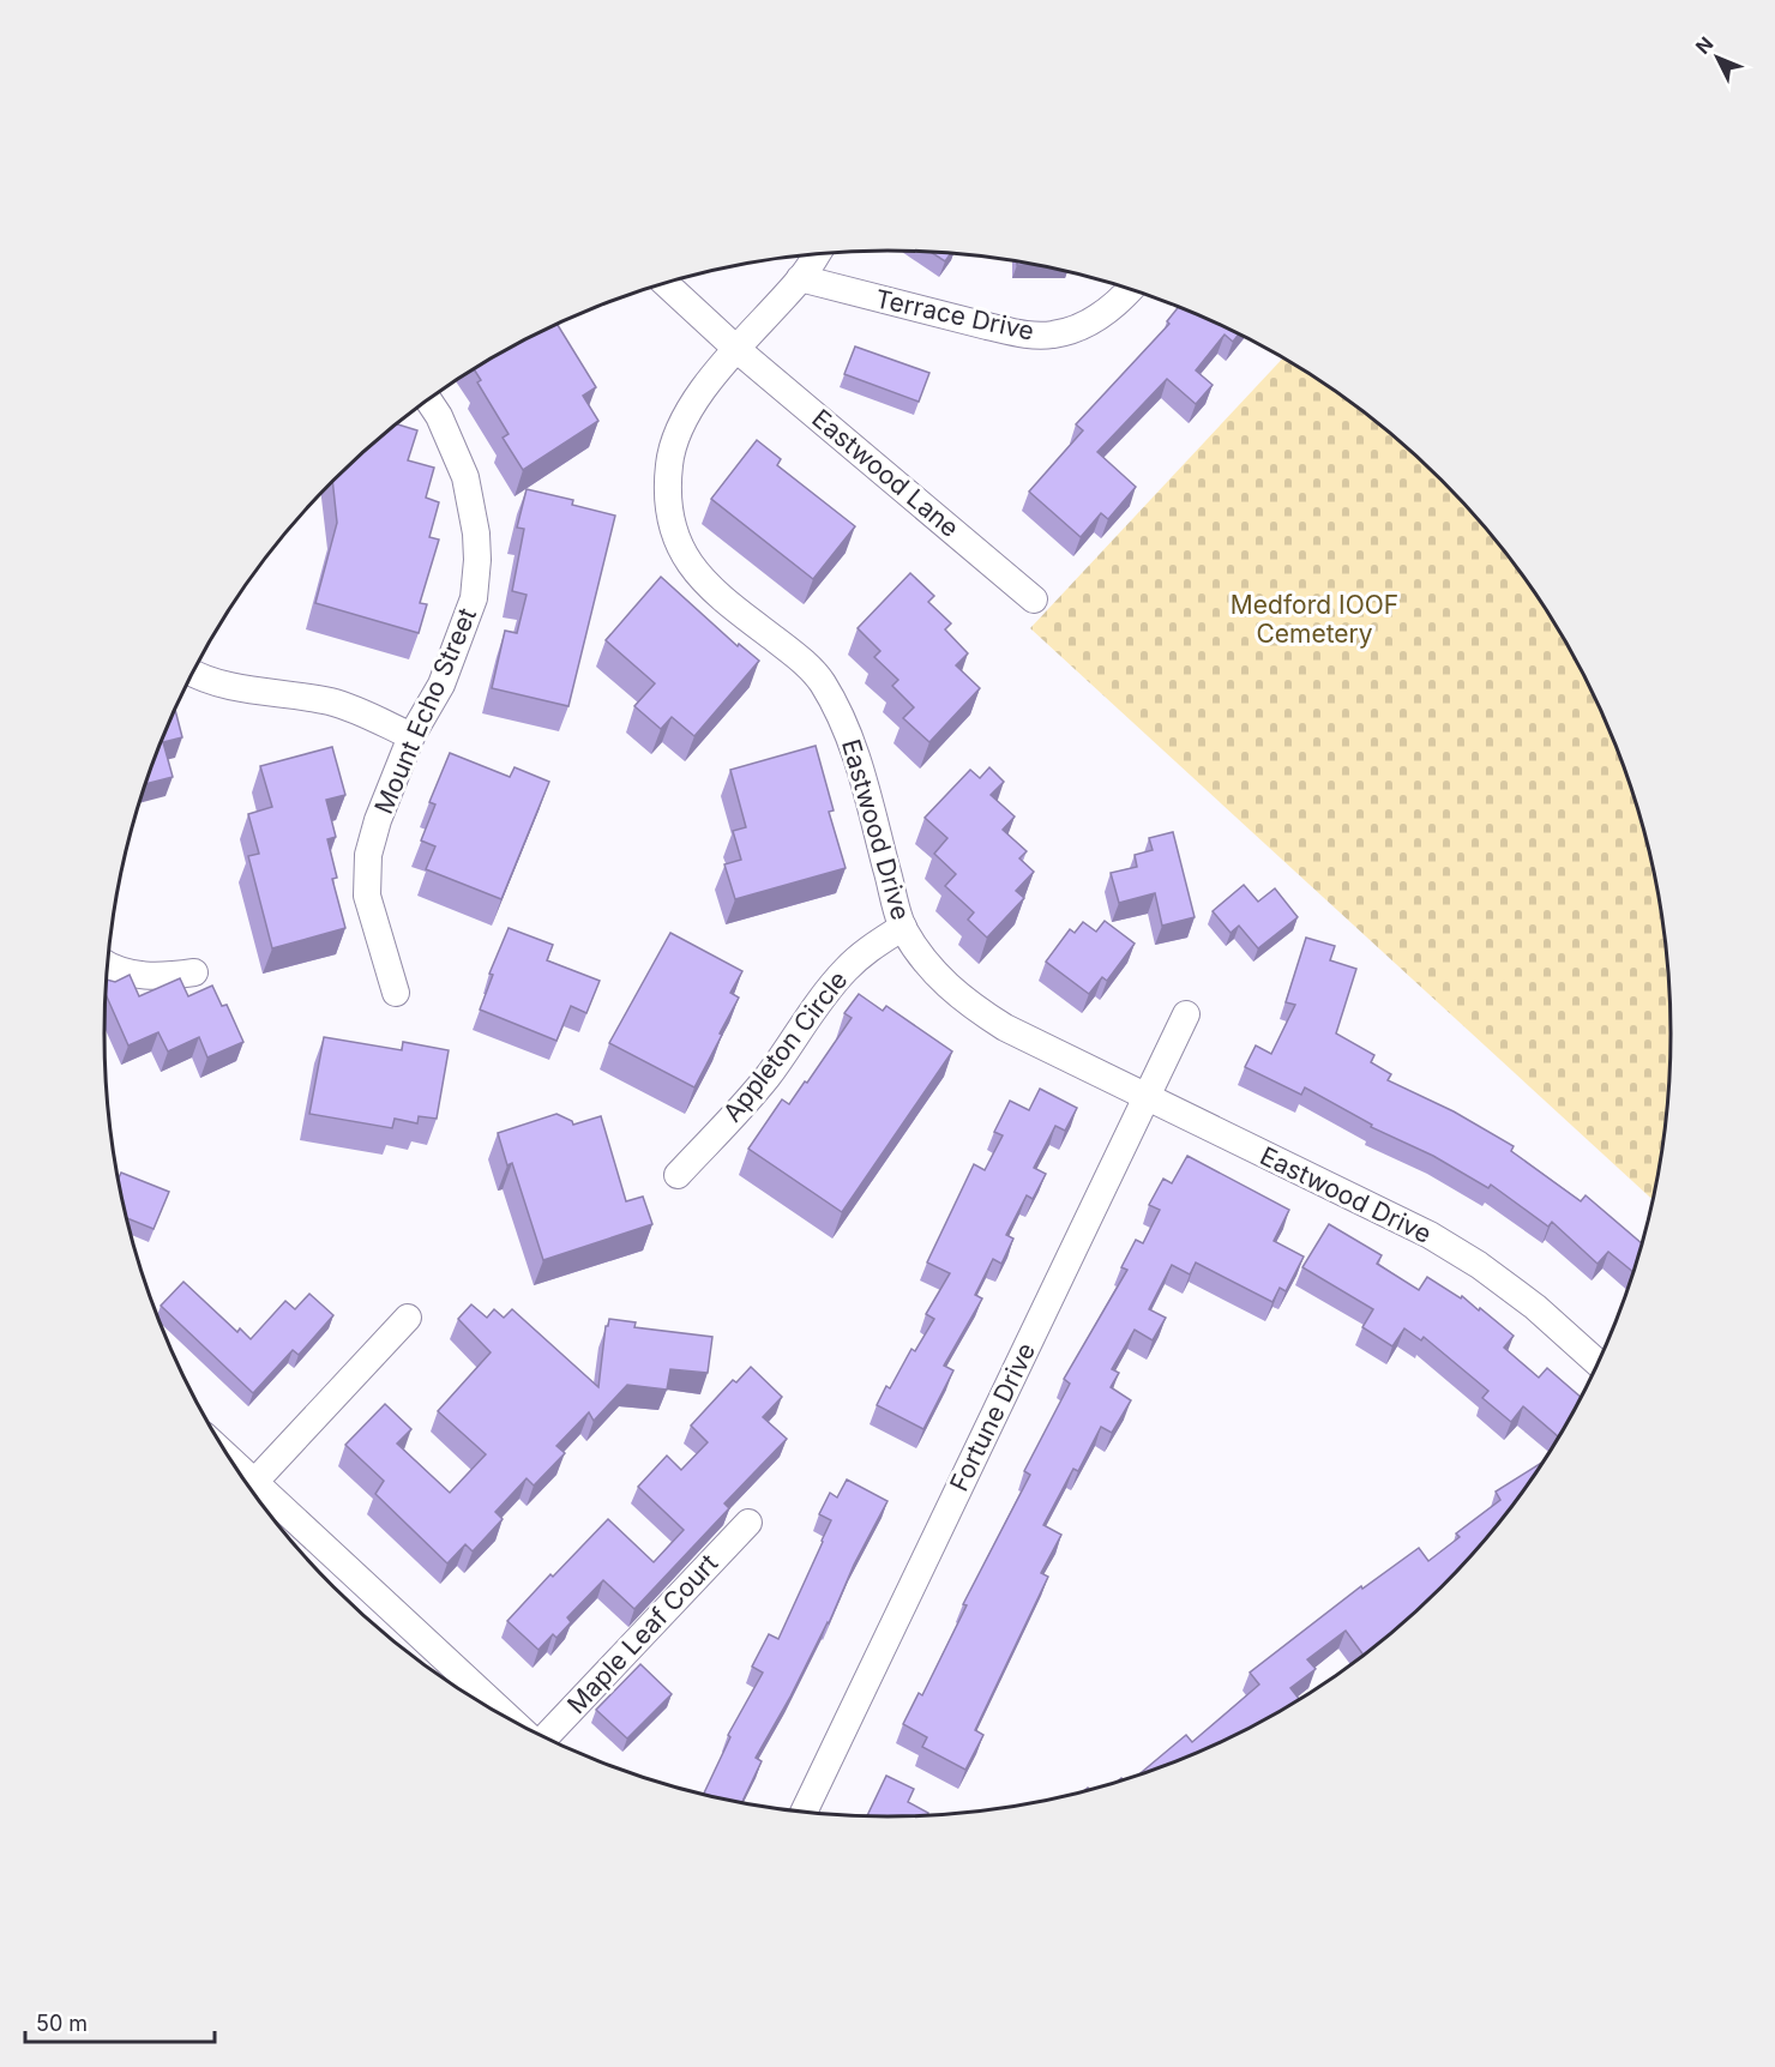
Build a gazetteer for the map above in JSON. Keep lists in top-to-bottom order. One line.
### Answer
{"streets":{"street":["Terrace Drive","Eastwood Lane","Mount Echo Street","Eastwood Drive","Appleton Circle","Fortune Drive","Maple Leaf Court"]},"crossings":[["Terrace Drive","Eastwood Drive"],["Eastwood Lane","Eastwood Drive"],["Eastwood Drive","Appleton Circle"],["Eastwood Drive","Fortune Drive"]],"parks":["Medford IOOF Cemetery"],"scale_bar":"50 m","north":"top left"}
